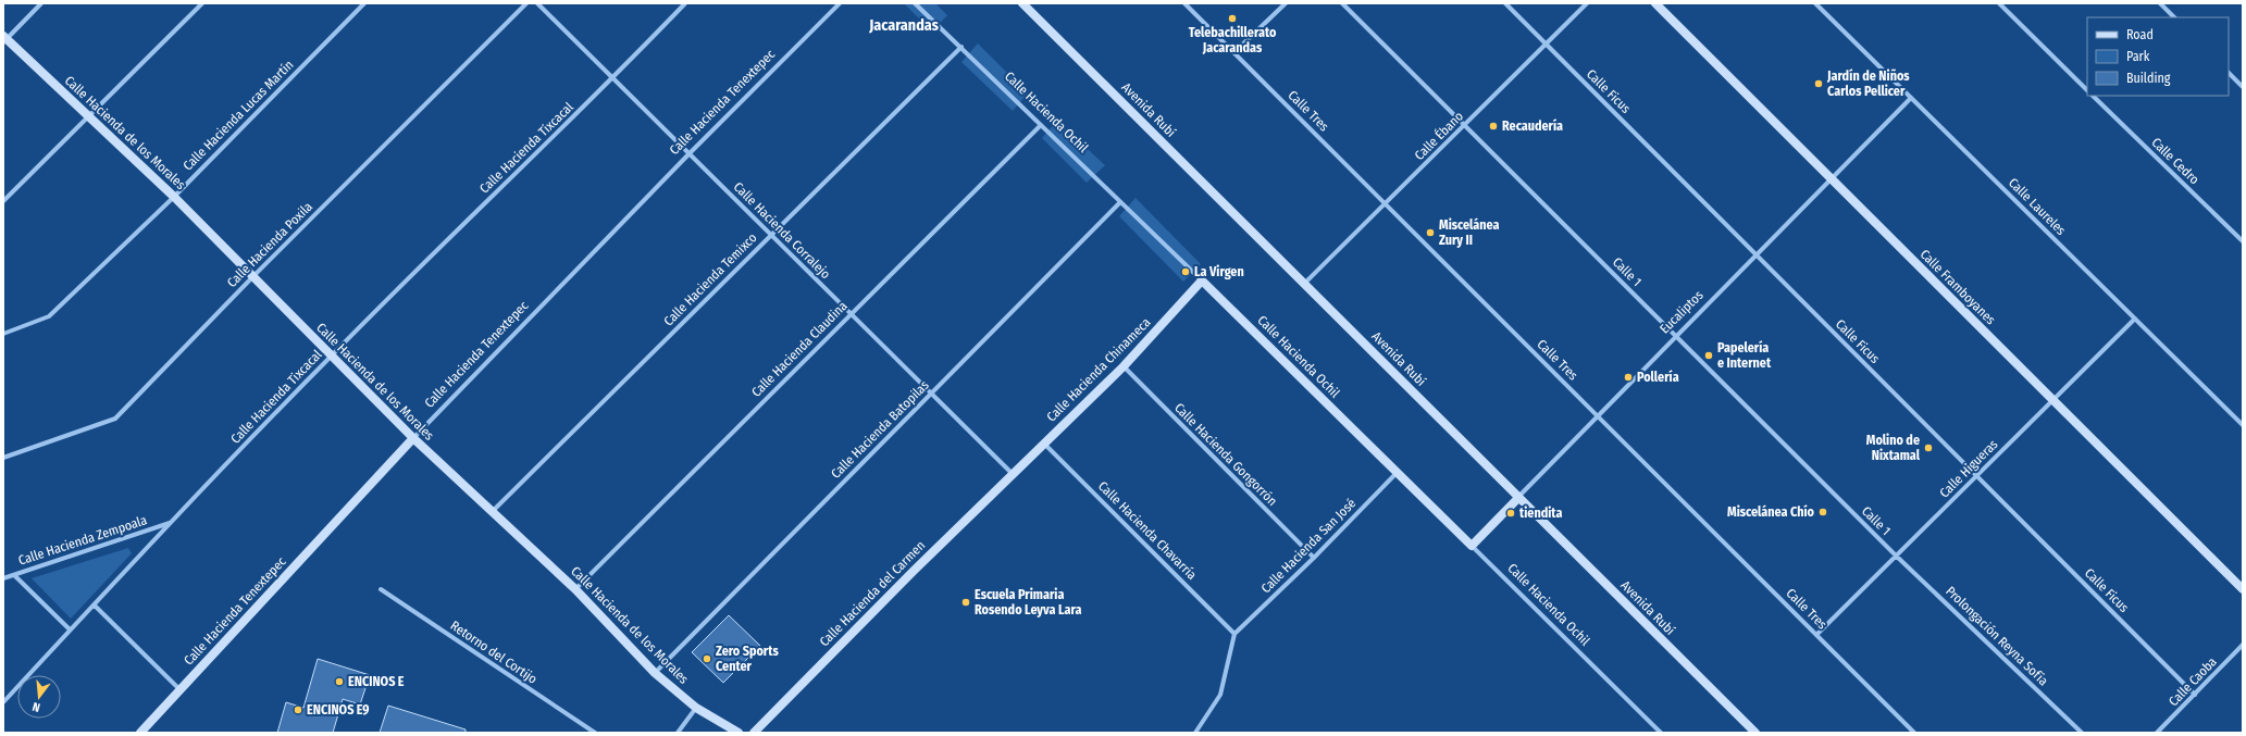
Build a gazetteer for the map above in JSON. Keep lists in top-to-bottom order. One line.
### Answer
{"streets":{"street":["Calle Ficus","Calle Hacienda Tenextepec","Avenida Rubí","Calle Tres","Calle Hacienda Ochil","Calle Hacienda Lucas Martín","Calle Hacienda de los Morales","Calle Ébano","Calle Hacienda Tixcacal","Calle Cedro","Calle Laureles","Calle Hacienda Corralejo","Calle Hacienda Poxila","Calle 1","Calle Hacienda Temixco","Calle Framboyanes","Eucaliptos","Calle Hacienda Claudina","Calle Hacienda Chinameca","Calle Hacienda Batopilas","Calle Hacienda Gongorrón","Calle Higueras","Calle Hacienda Chavarría","Calle Hacienda Zempoala","Calle Hacienda San José","Calle Hacienda del Carmen","Prolongación Reyna Sofía","Retorno del Cortijo","Calle Caoba"]},"crossings":[["Calle Ficus","Calle Ébano"],["Calle Ficus","Eucaliptos"],["Calle Ficus","Calle Higueras"],["Calle Ficus","Calle Caoba"],["Calle Hacienda Tenextepec","Calle Hacienda de los Morales"],["Calle Hacienda Tenextepec","Calle Hacienda Corralejo"],["Avenida Rubí","Calle Ébano"],["Avenida Rubí","Eucaliptos"],["Calle Tres","Calle Ébano"],["Calle Tres","Eucaliptos"],["Calle Tres","Calle Higueras"],["Calle Hacienda Ochil","Calle Hacienda Temixco"],["Calle Hacienda Ochil","Eucaliptos"],["Calle Hacienda Ochil","Calle Hacienda Claudina"],["Calle Hacienda Ochil","Calle Hacienda Chinameca"],["Calle Hacienda Ochil","Calle Hacienda Batopilas"],["Calle Hacienda Ochil","Calle Hacienda San José"],["Calle Hacienda Lucas Martín","Calle Hacienda de los Morales"],["Calle Hacienda de los Morales","Calle Hacienda Tixcacal"],["Calle Hacienda de los Morales","Calle Hacienda Poxila"],["Calle Hacienda de los Morales","Calle Hacienda Temixco"],["Calle Hacienda de los Morales","Calle Hacienda Claudina"],["Calle Hacienda de los Morales","Calle Hacienda Batopilas"],["Calle Ébano","Calle 1"],["Calle Hacienda Tixcacal","Calle Hacienda Corralejo"],["Calle Hacienda Tixcacal","Calle Hacienda Zempoala"],["Calle Laureles","Eucaliptos"],["Calle Laureles","Calle Higueras"],["Calle Hacienda Corralejo","Calle Hacienda Temixco"],["Calle Hacienda Corralejo","Calle Hacienda Claudina"],["Calle Hacienda Corralejo","Calle Hacienda Chinameca"],["Calle Hacienda Corralejo","Calle Hacienda Batopilas"],["Calle Hacienda Corralejo","Calle Hacienda del Carmen"],["Calle 1","Eucaliptos"],["Calle 1","Calle Higueras"],["Calle 1","Prolongación Reyna Sofía"],["Calle Framboyanes","Eucaliptos"],["Calle Framboyanes","Calle Higueras"],["Calle Hacienda Chinameca","Calle Hacienda Gongorrón"],["Calle Hacienda Chinameca","Calle Hacienda Chavarría"],["Calle Hacienda Chinameca","Calle Hacienda del Carmen"],["Calle Hacienda Gongorrón","Calle Hacienda San José"],["Calle Higueras","Prolongación Reyna Sofía"],["Calle Hacienda Chavarría","Calle Hacienda San José"]],"districts":["Jacarandas"],"places":["Telebachillerato Jacarandas","Jardín de Niños Carlos Pellicer","Recaudería","Miscelánea Zury II","La Virgen","Papelería e Internet","Pollería","Molino de Nixtamal","Miscelánea Chío","tiendita","Escuela Primaria Rosendo Leyva Lara","Zero Sports Center","ENCINOS E","ENCINOS E9"],"legend":["Road","Park","Building"],"north":"bottom"}
